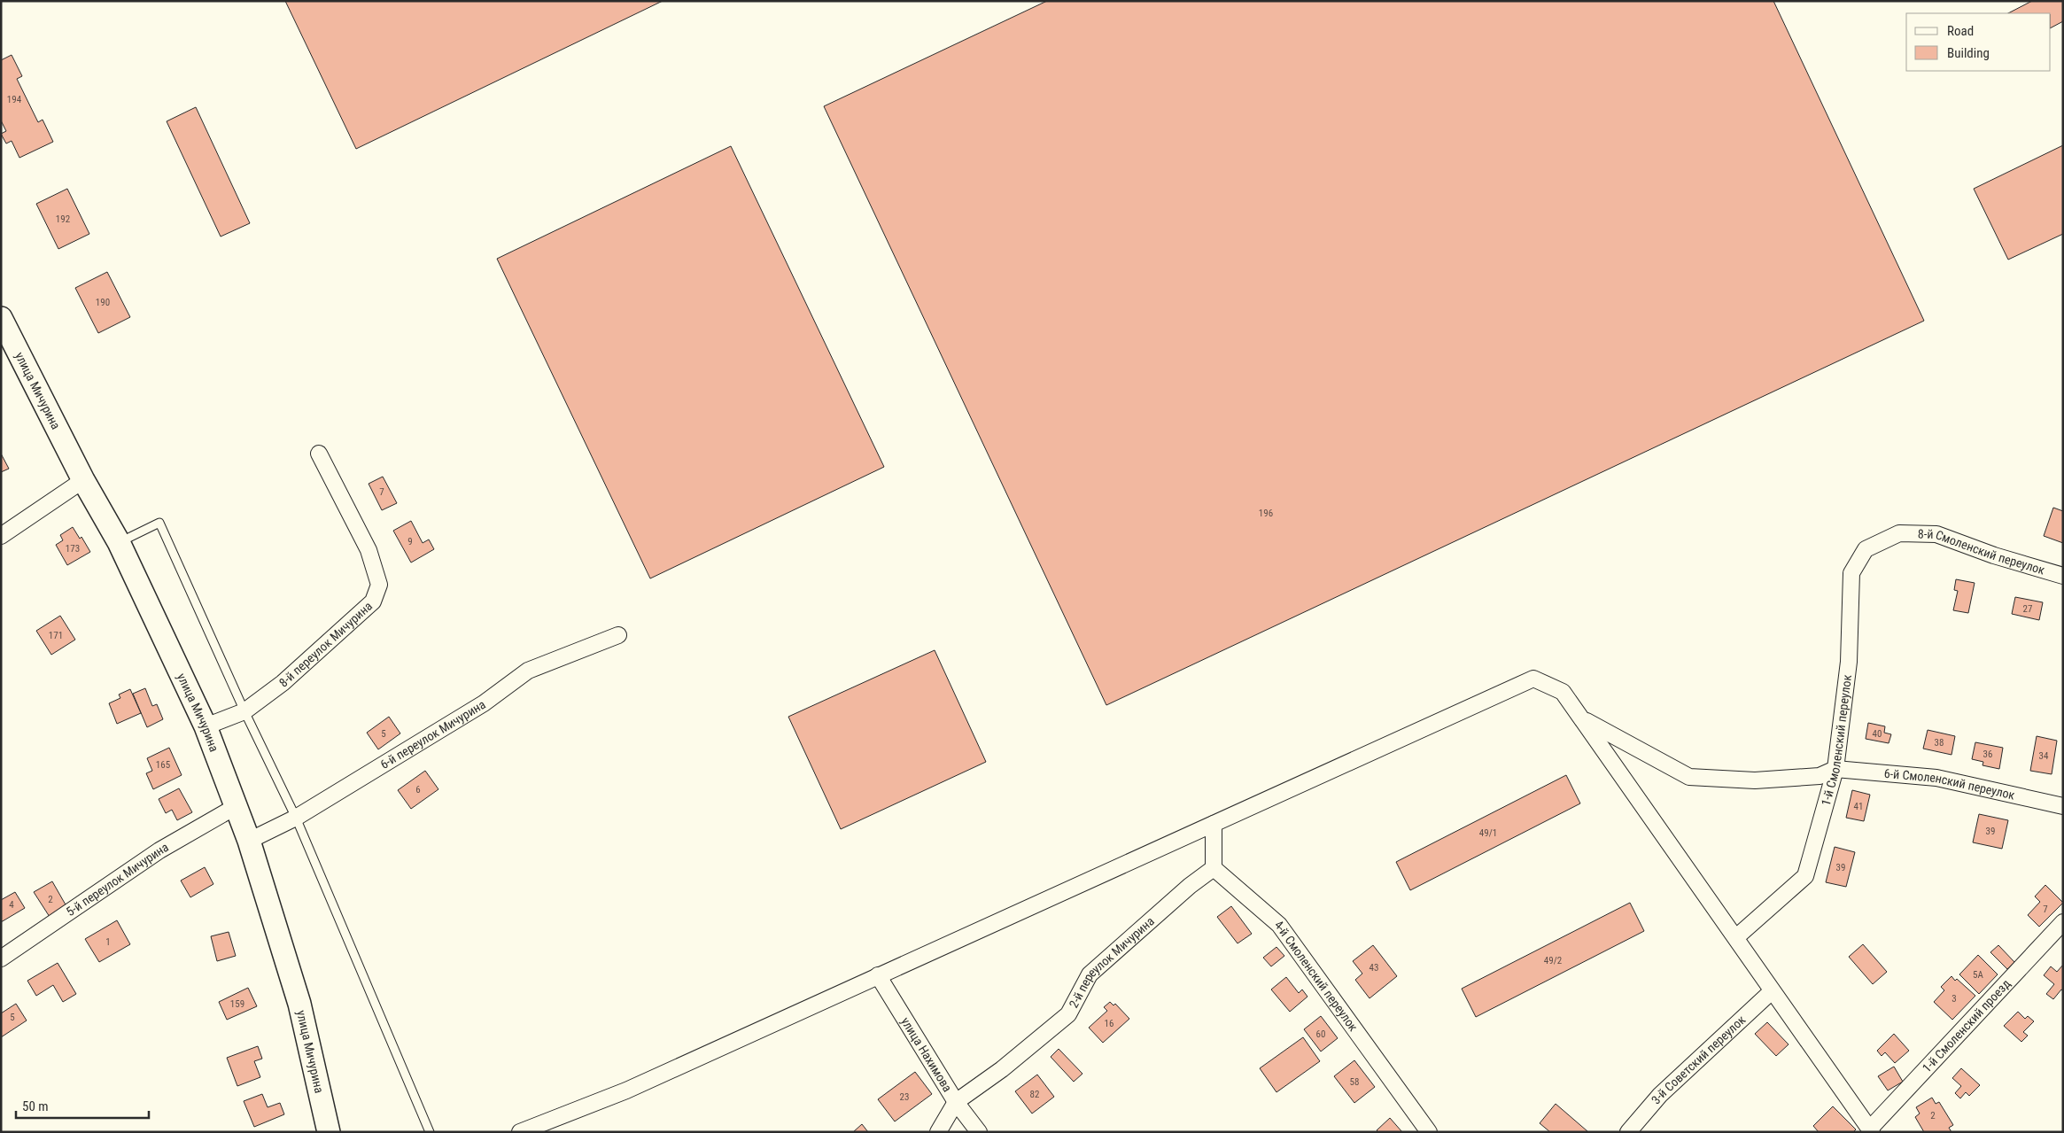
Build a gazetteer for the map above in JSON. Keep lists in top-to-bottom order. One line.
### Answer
{"streets":{"main road":["улица Мичурина"],"street":["8-й Смоленский переулок","8-й переулок Мичурина","6-й переулок Мичурина","1-й Смоленский переулок","6-й Смоленский переулок","5-й переулок Мичурина","2-й переулок Мичурина","4-й Смоленский переулок","1-й Смоленский проезд","улица Нахимова","3-й Советский переулок"]},"crossings":[["улица Мичурина","8-й переулок Мичурина"],["улица Мичурина","6-й переулок Мичурина"],["улица Мичурина","5-й переулок Мичурина"],["8-й Смоленский переулок","1-й Смоленский переулок"],["1-й Смоленский переулок","6-й Смоленский переулок"],["2-й переулок Мичурина","4-й Смоленский переулок"],["2-й переулок Мичурина","улица Нахимова"]],"house_numbers":["194","192","190","7","196","9","173","27","171","5","40","38","36","34","165","6","41","39","49/1","39","2","4","7","1","49/2","43","5А","3","159","5","16","60","58","82","23","2"],"legend":["Road","Building"],"scale_bar":"50 m"}
